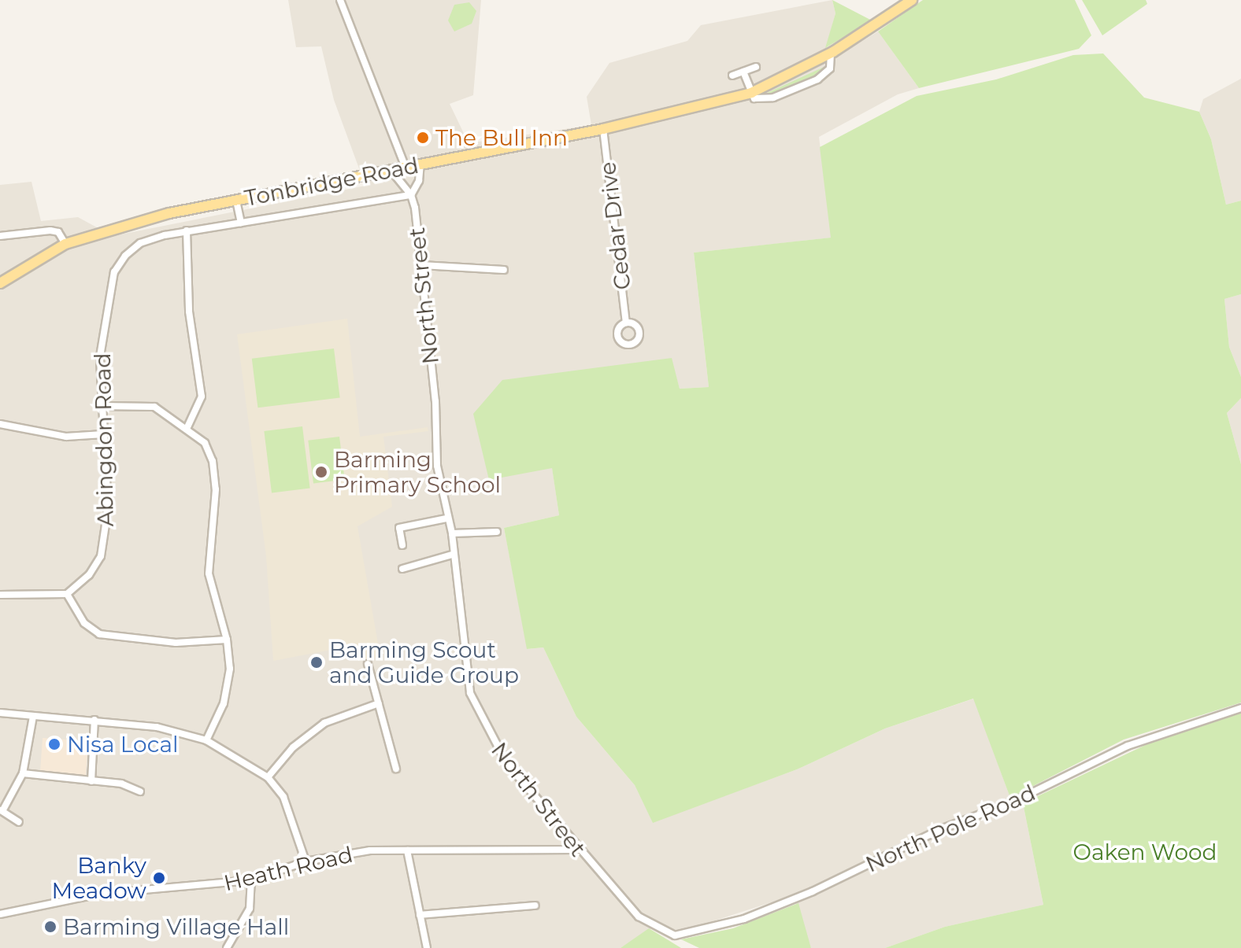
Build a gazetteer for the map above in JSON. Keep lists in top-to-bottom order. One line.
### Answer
{"streets":{"main road":["Tonbridge Road"],"street":["Cedar Drive","North Street","Abingdon Road","North Pole Road","Heath Road"]},"crossings":[["Tonbridge Road","Cedar Drive"],["Tonbridge Road","North Street"],["North Street","Abingdon Road"],["North Street","North Pole Road"],["North Street","Heath Road"]],"parks":["Oaken Wood"],"places":["The Bull Inn","Barming Primary School","Barming Scout and Guide Group","Nisa Local","Banky Meadow","Barming Village Hall"]}
